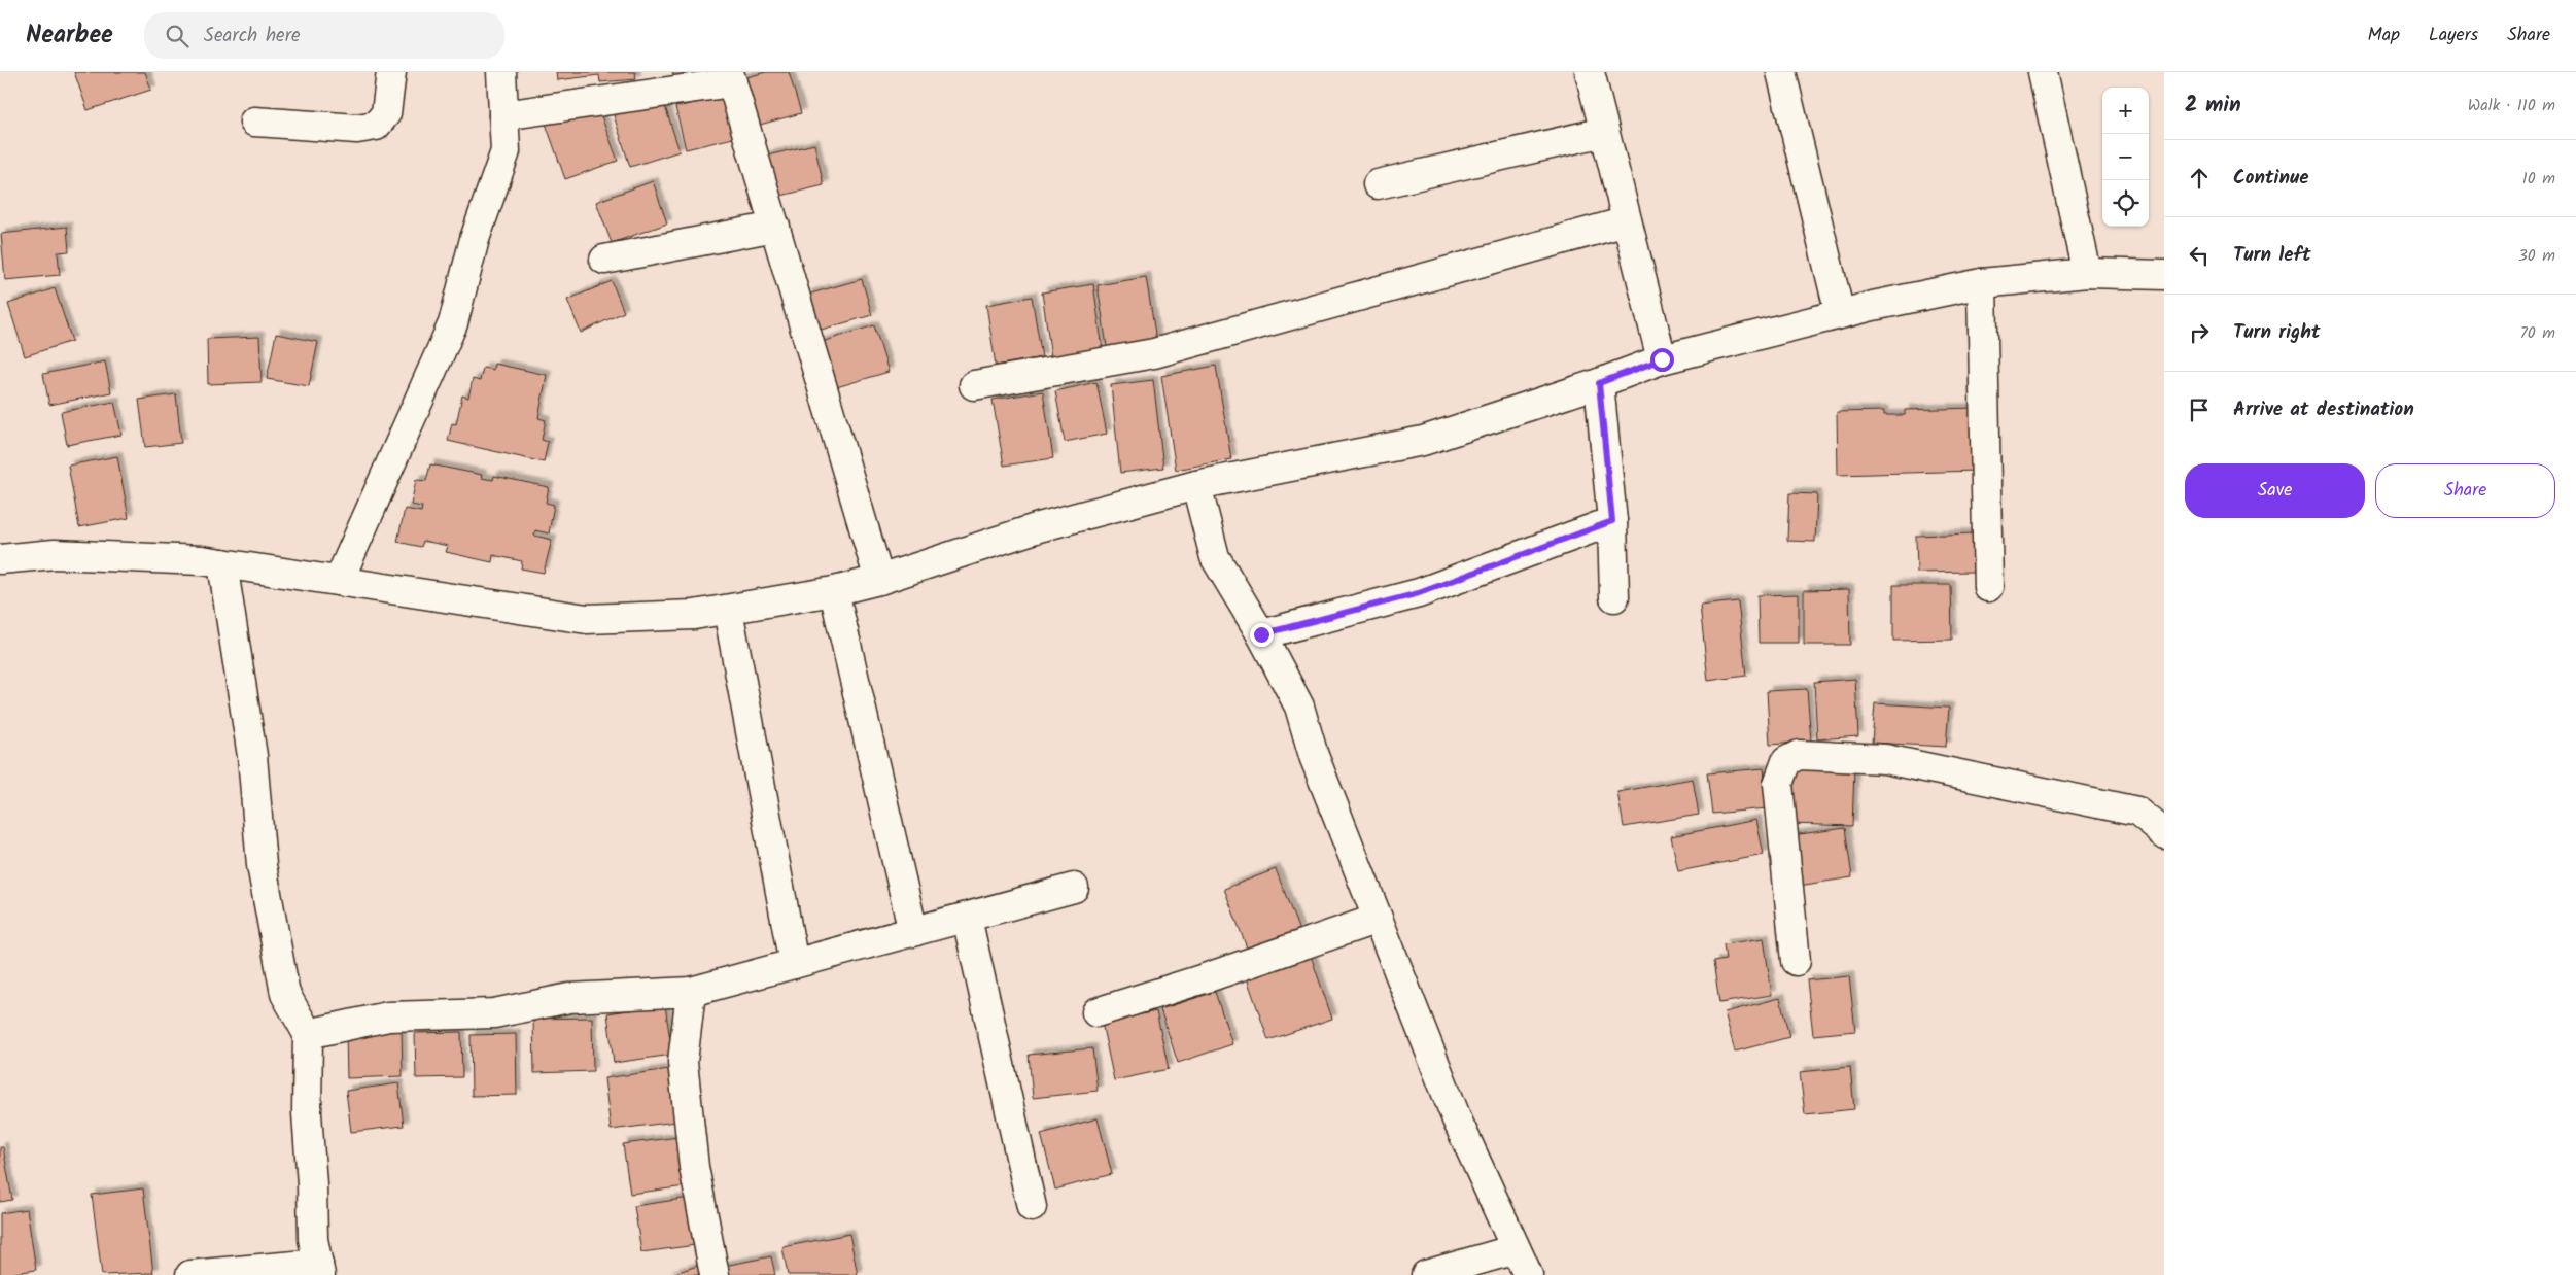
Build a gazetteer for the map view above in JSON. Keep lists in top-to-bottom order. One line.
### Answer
{"page":{"header":"Nearbee","search":"Search here","nav":["Map","Layers","Share"],"heading":["2 min","Walk · 110 m"],"map_buttons":["+","−"],"list":[["Continue","10 m"],["Turn left","30 m"],["Turn right","70 m"],"Arrive at destination"],"buttons":["Save","Share"]}}
